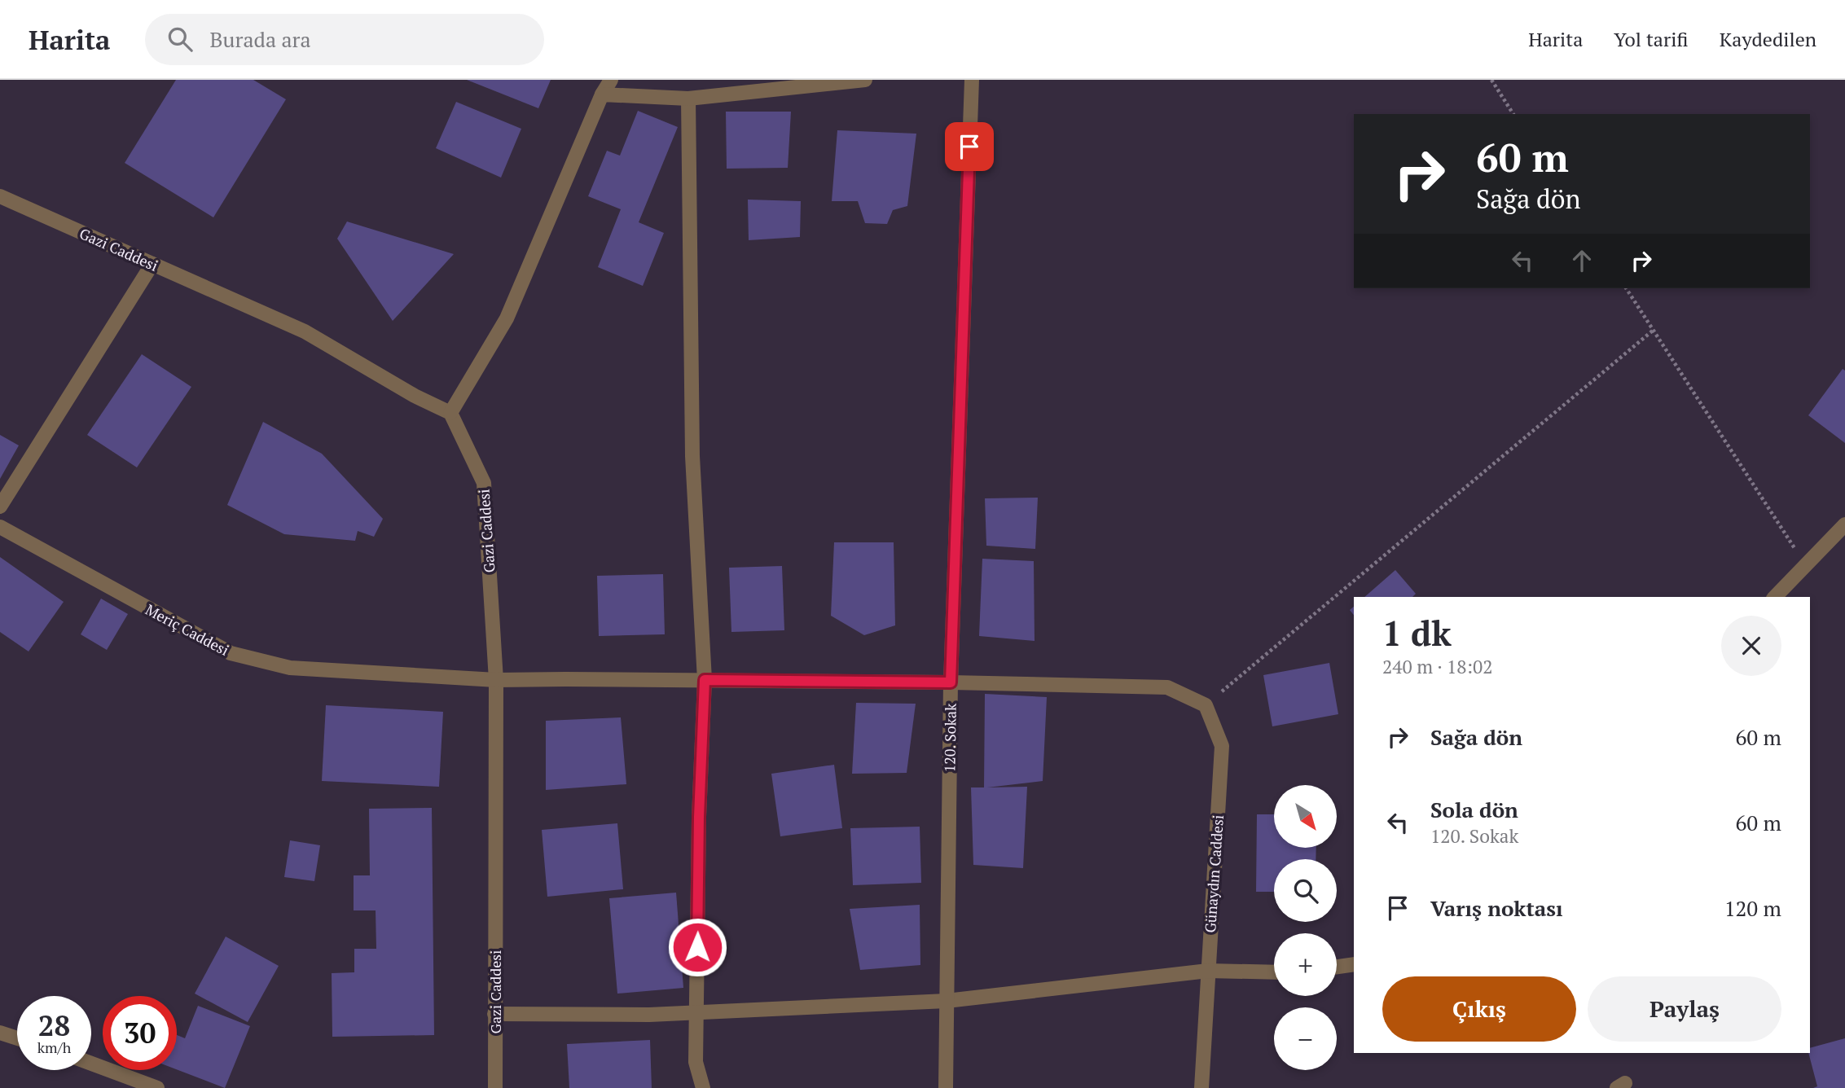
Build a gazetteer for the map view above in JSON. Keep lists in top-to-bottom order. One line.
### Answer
{"streets":{"street":["Gazi Caddesi","Meriç Caddesi","120. Sokak","Günaydın Caddesi"]},"crossings":[["Gazi Caddesi","Meriç Caddesi"],["Meriç Caddesi","120. Sokak"],["Meriç Caddesi","Günaydın Caddesi"]],"north":"bottom right","page":{"header":"Harita","search":"Burada ara","nav":["Harita","Yol tarifi","Kaydedilen"],"turn":["60 m","Sağa dön"],"heading":["1 dk","240 m · 18:02"],"list":[{"name":"Sağa dön","value":"60 m"},{"name":"Sola dön","note":"120. Sokak","value":"60 m"},{"name":"Varış noktası","value":"120 m"}],"map_buttons":["+","−"],"buttons":["Çıkış","Paylaş"],"speed":"28 km/h","limit":"30"}}
